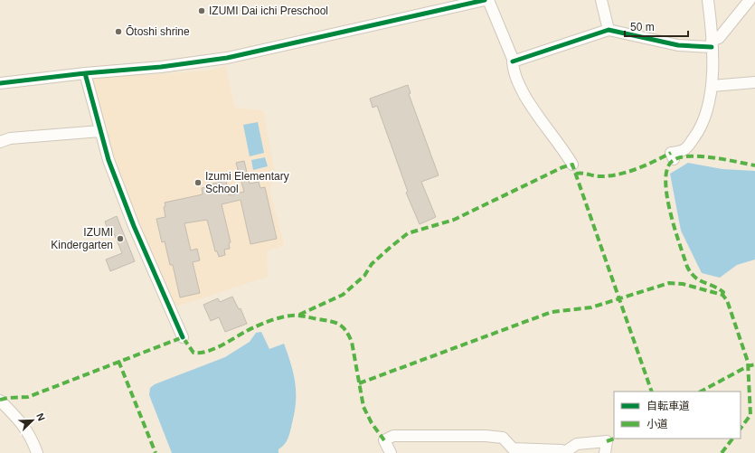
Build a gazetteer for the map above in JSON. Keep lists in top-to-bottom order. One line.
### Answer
{"places":["IZUMI Dai ichi Preschool","Ōtoshi shrine","Izumi Elementary School","IZUMI Kindergarten"],"legend":["自転車道","小道"],"scale_bar":"50 m","north":"top right"}
